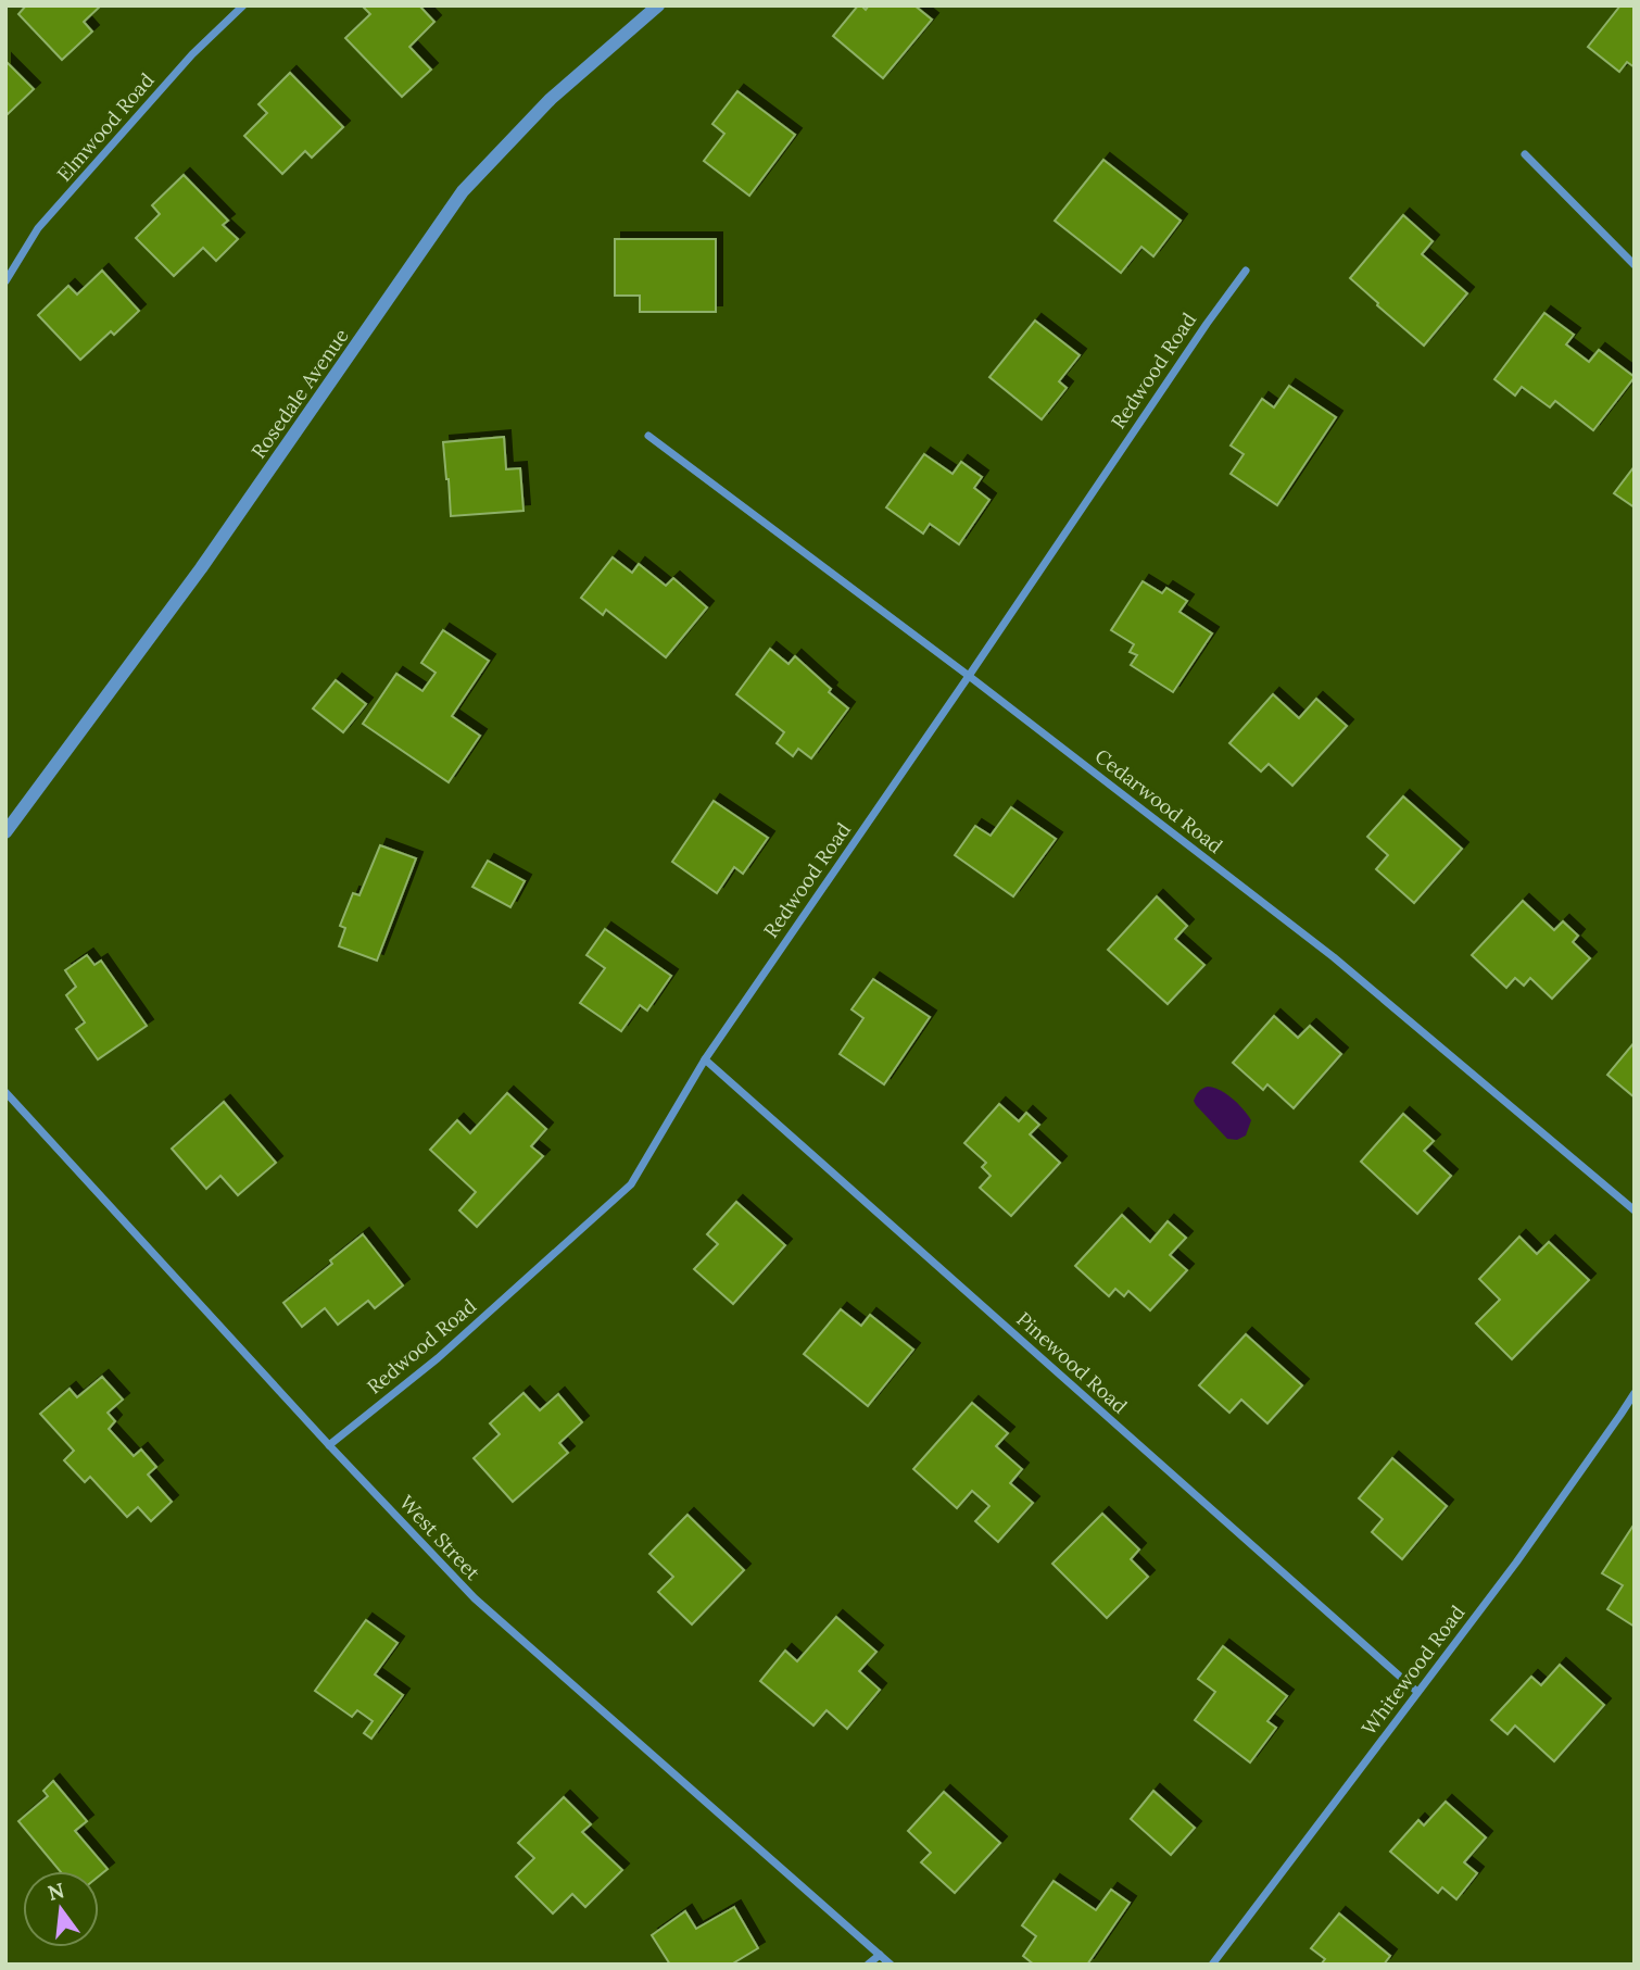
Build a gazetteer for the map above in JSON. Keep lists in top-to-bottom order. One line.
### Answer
{"streets":{"street":["Elmwood Road","Redwood Road","Rosedale Avenue","Cedarwood Road","Pinewood Road","West Street","Whitewood Road"]},"crossings":[["Redwood Road","Cedarwood Road"],["Redwood Road","Pinewood Road"],["Redwood Road","West Street"],["Pinewood Road","Whitewood Road"]],"north":"top"}
